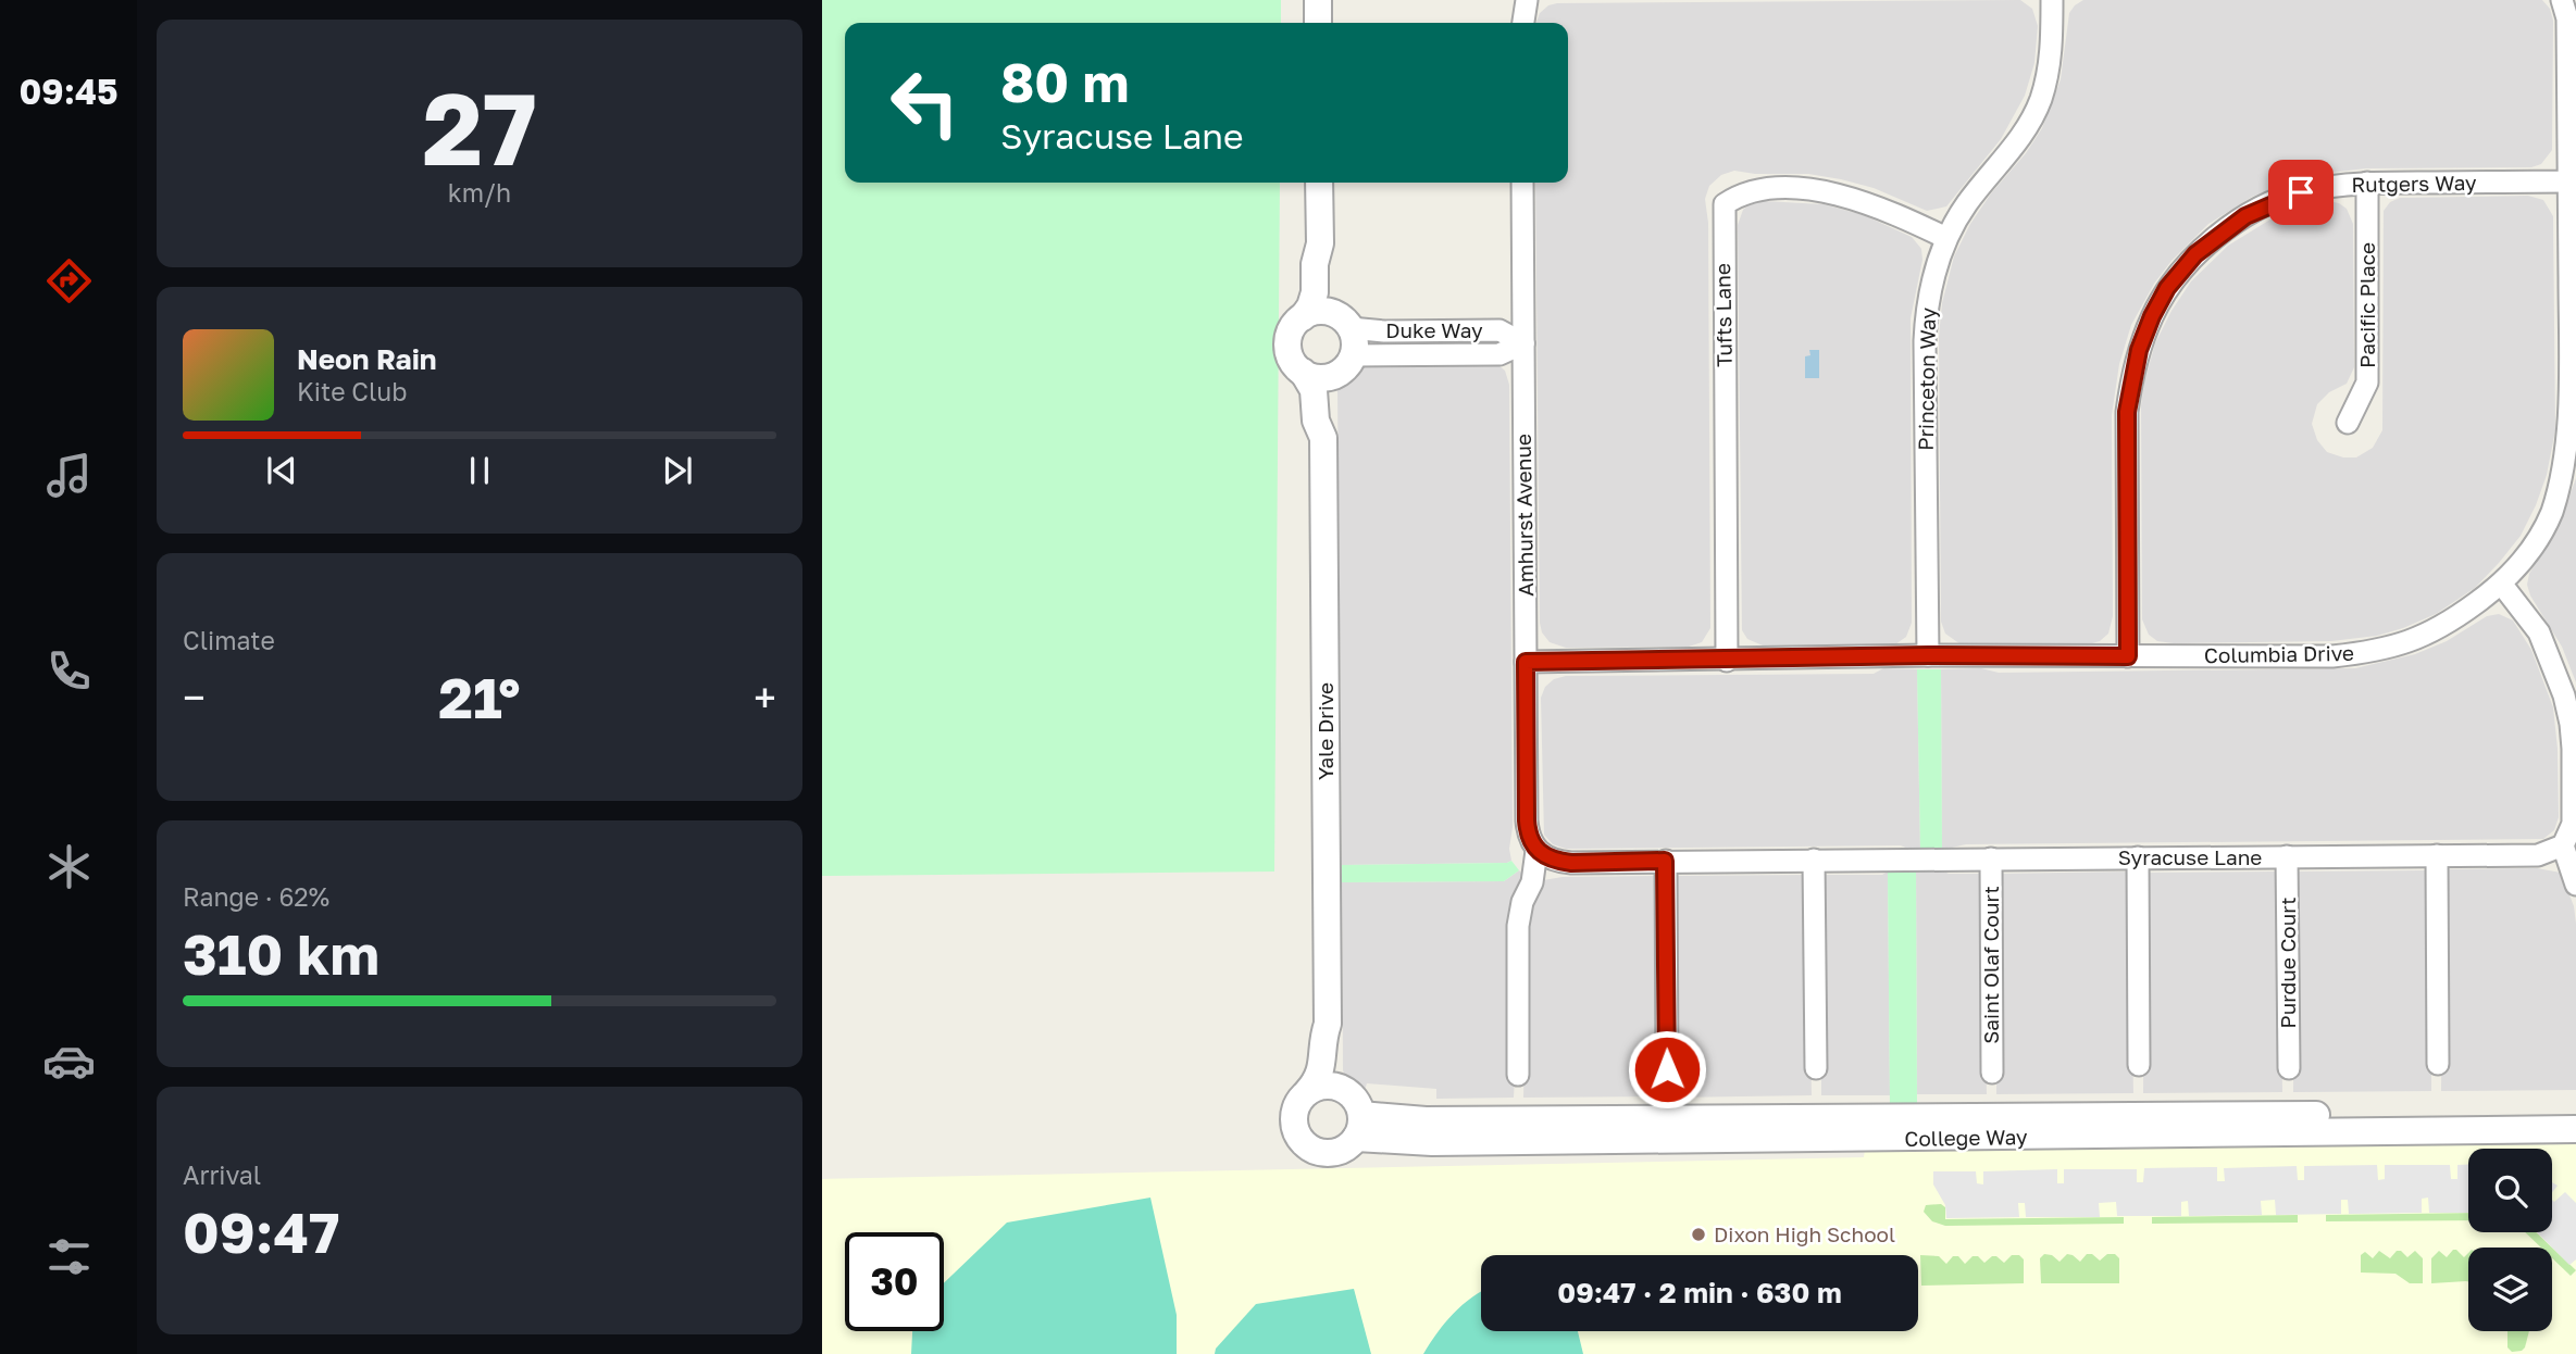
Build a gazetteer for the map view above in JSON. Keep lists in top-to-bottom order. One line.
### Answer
{"streets":{"street":["Rutgers Way","Pacific Place","Tufts Lane","Duke Way","Princeton Way","Amhurst Avenue","Columbia Drive","Yale Drive","Syracuse Lane","Purdue Court","Saint Olaf Court","College Way"]},"crossings":[["Rutgers Way","Pacific Place"],["Rutgers Way","Columbia Drive"],["Tufts Lane","Princeton Way"],["Tufts Lane","Columbia Drive"],["Duke Way","Amhurst Avenue"],["Duke Way","Yale Drive"],["Princeton Way","Columbia Drive"],["Amhurst Avenue","Columbia Drive"],["Amhurst Avenue","Syracuse Lane"],["Yale Drive","College Way"],["Syracuse Lane","Purdue Court"],["Syracuse Lane","Saint Olaf Court"]],"places":["Dixon High School"],"page":{"tabs":"09:45","tile":[["27","km/h"],"Climate",["Range · 62%","310 km"],["Arrival","09:47"]],"turn":["80 m","Syracuse Lane"],"song":["Neon Rain","Kite Club"],"heat":["−","21°","+"],"limit":"30","trip":"09:47 · 2 min · 630 m"}}
